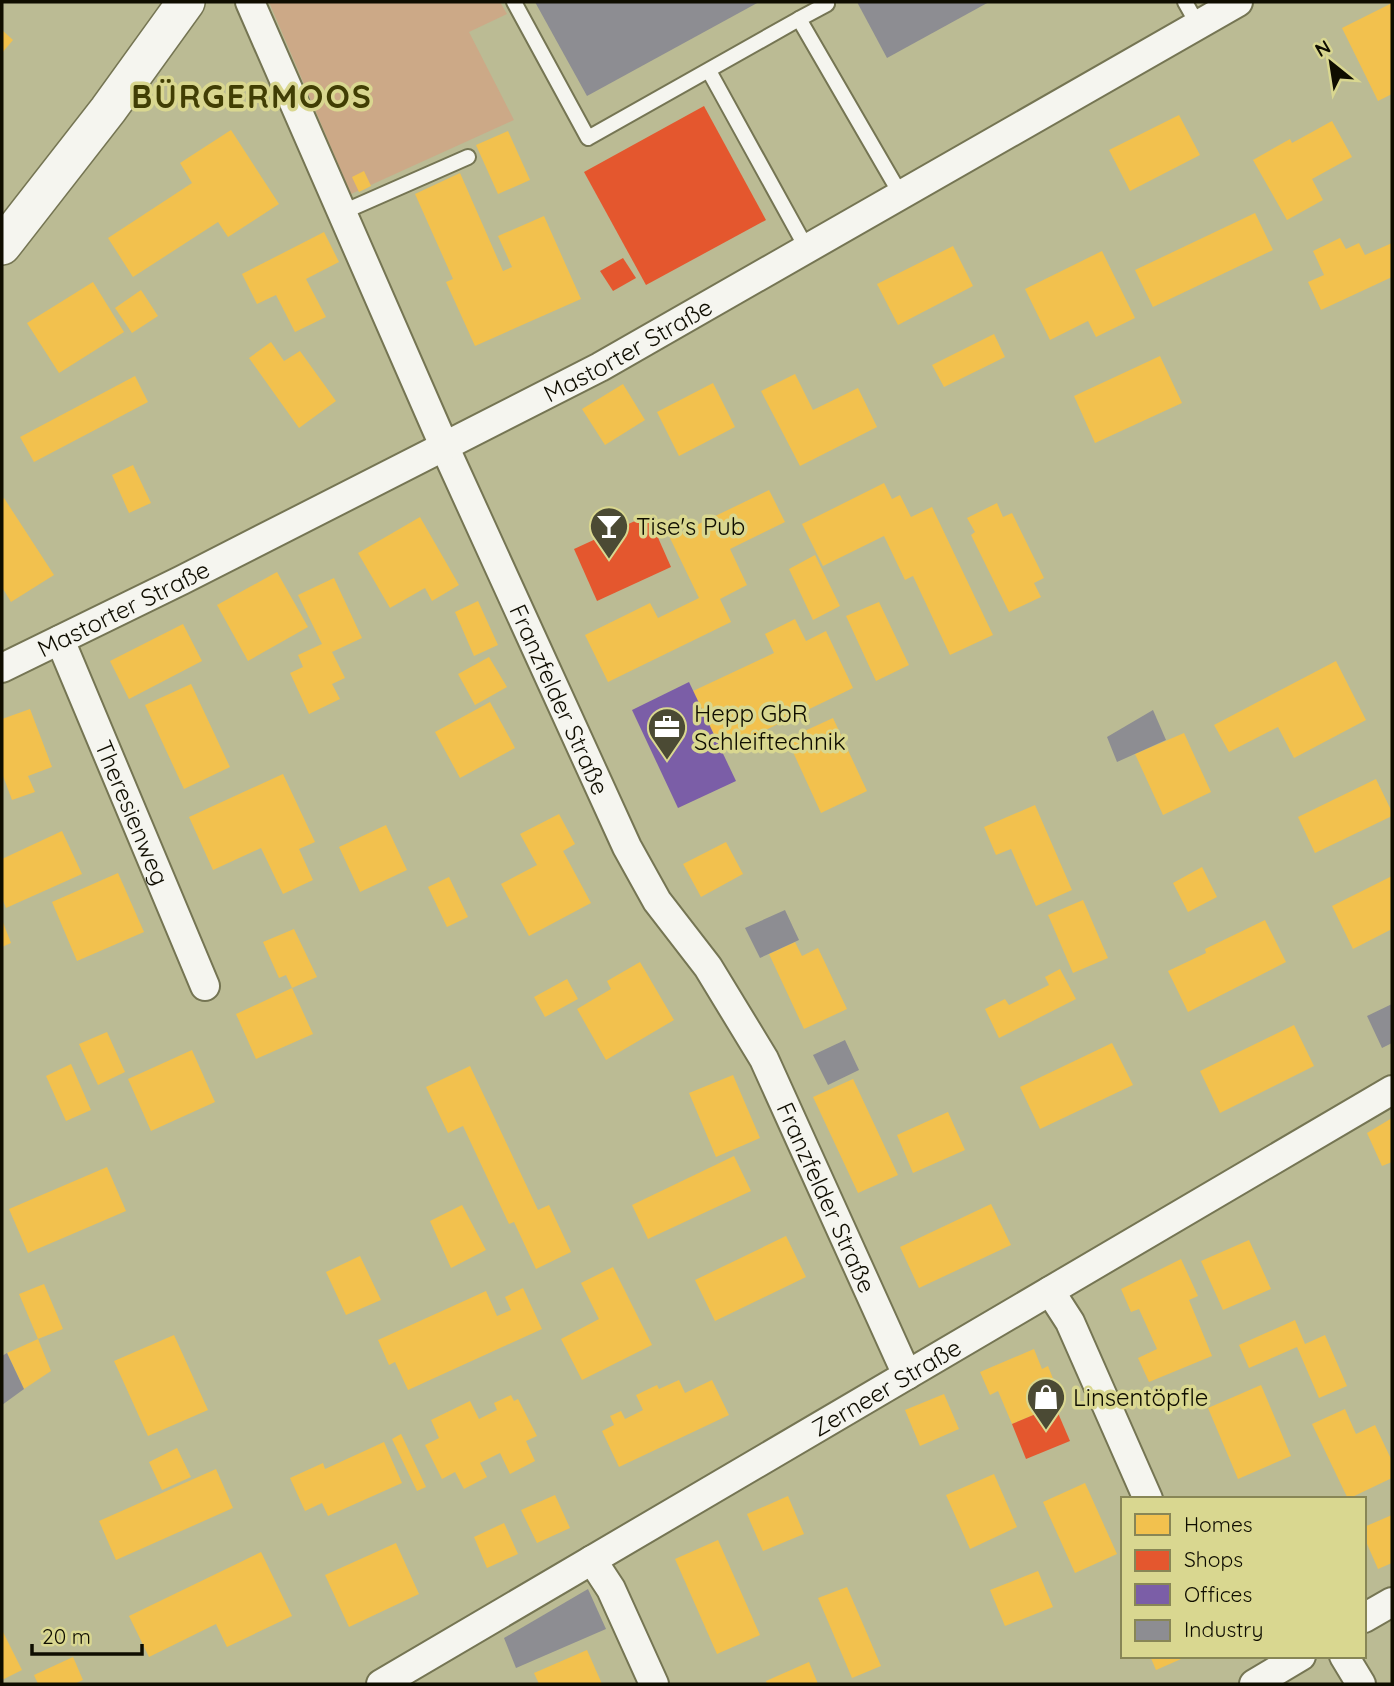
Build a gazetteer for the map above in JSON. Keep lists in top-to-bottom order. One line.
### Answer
{"streets":{"street":["Mastorter Straße","Franzfelder Straße","Theresienweg","Zerneer Straße"]},"crossings":[["Mastorter Straße","Franzfelder Straße"],["Mastorter Straße","Theresienweg"],["Franzfelder Straße","Zerneer Straße"]],"districts":["BÜRGERMOOS"],"places":{"bar":["Tise's Pub"],"office":["Hepp GbR Schleiftechnik"],"shop":["Linsentöpfle"]},"legend":["Homes","Shops","Offices","Industry"],"scale_bar":"20 m","north":"top left"}
